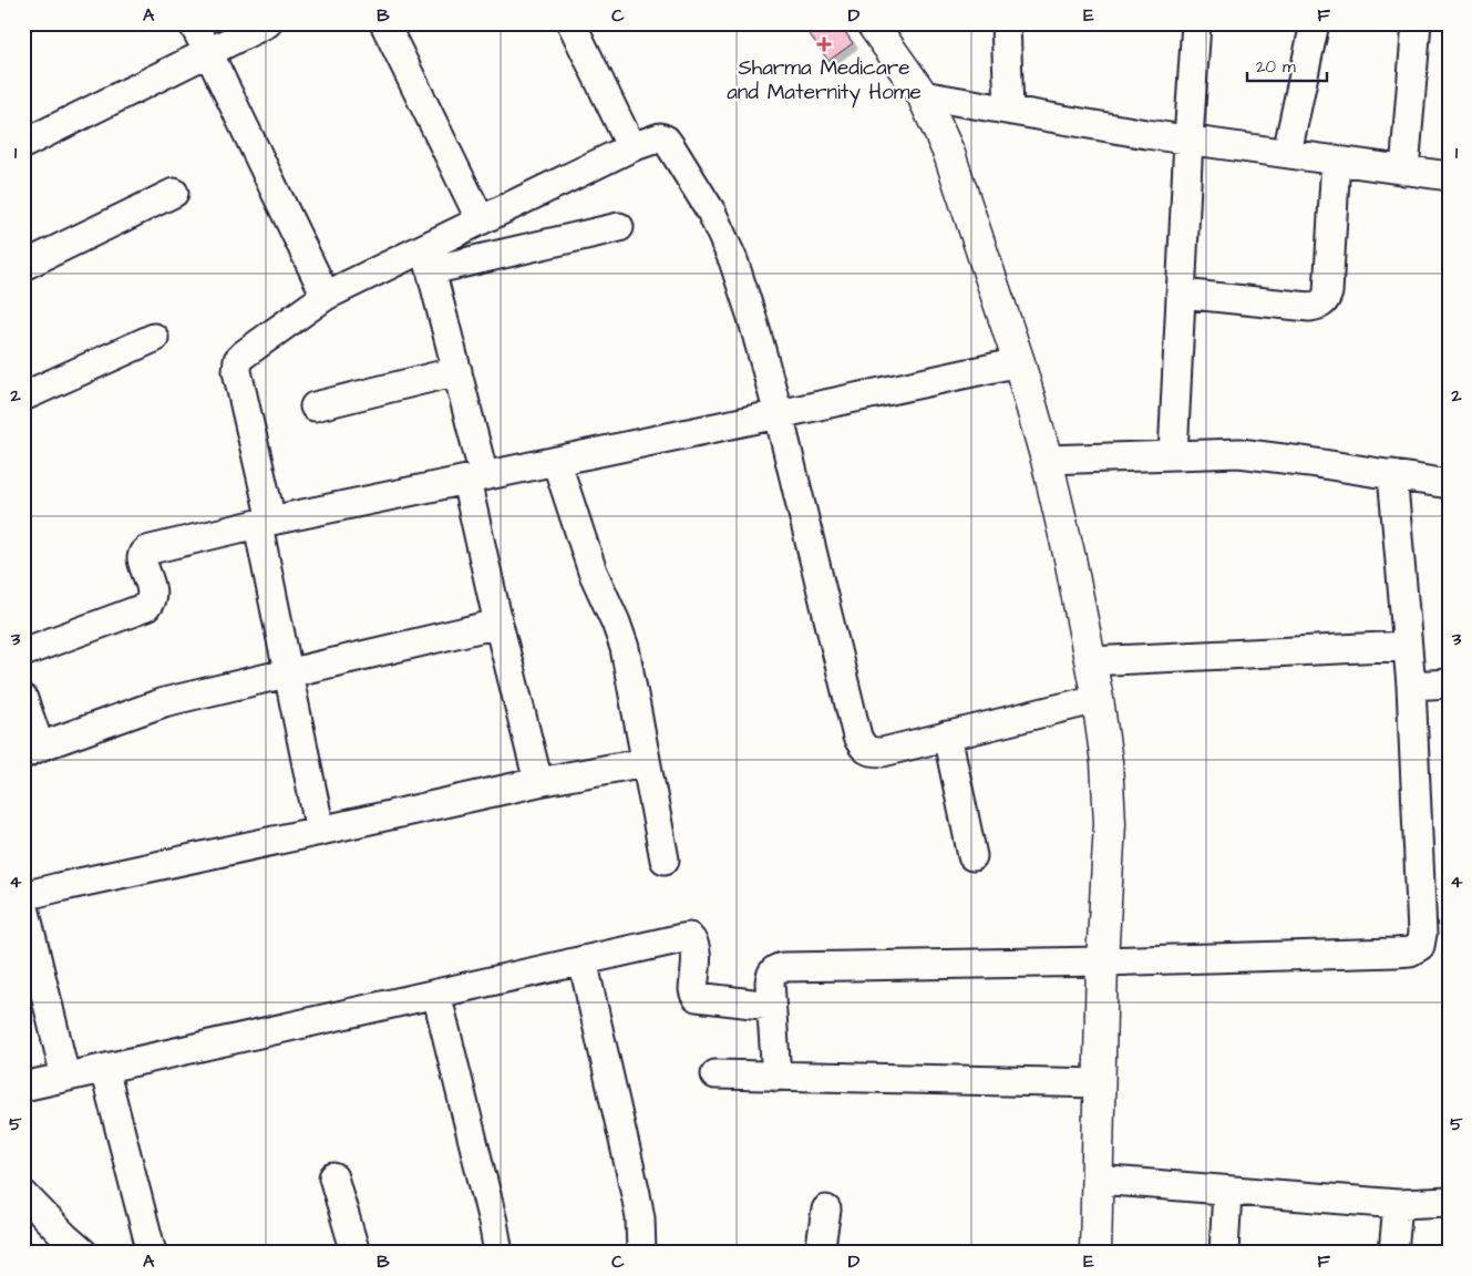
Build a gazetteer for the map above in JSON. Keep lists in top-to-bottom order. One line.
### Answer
{"places":{"health":["Sharma Medicare and Maternity Home"]},"scale_bar":"20 m","grid":{"columns":["A","B","C","D","E","F"],"rows":["1","2","3","4","5"]}}
